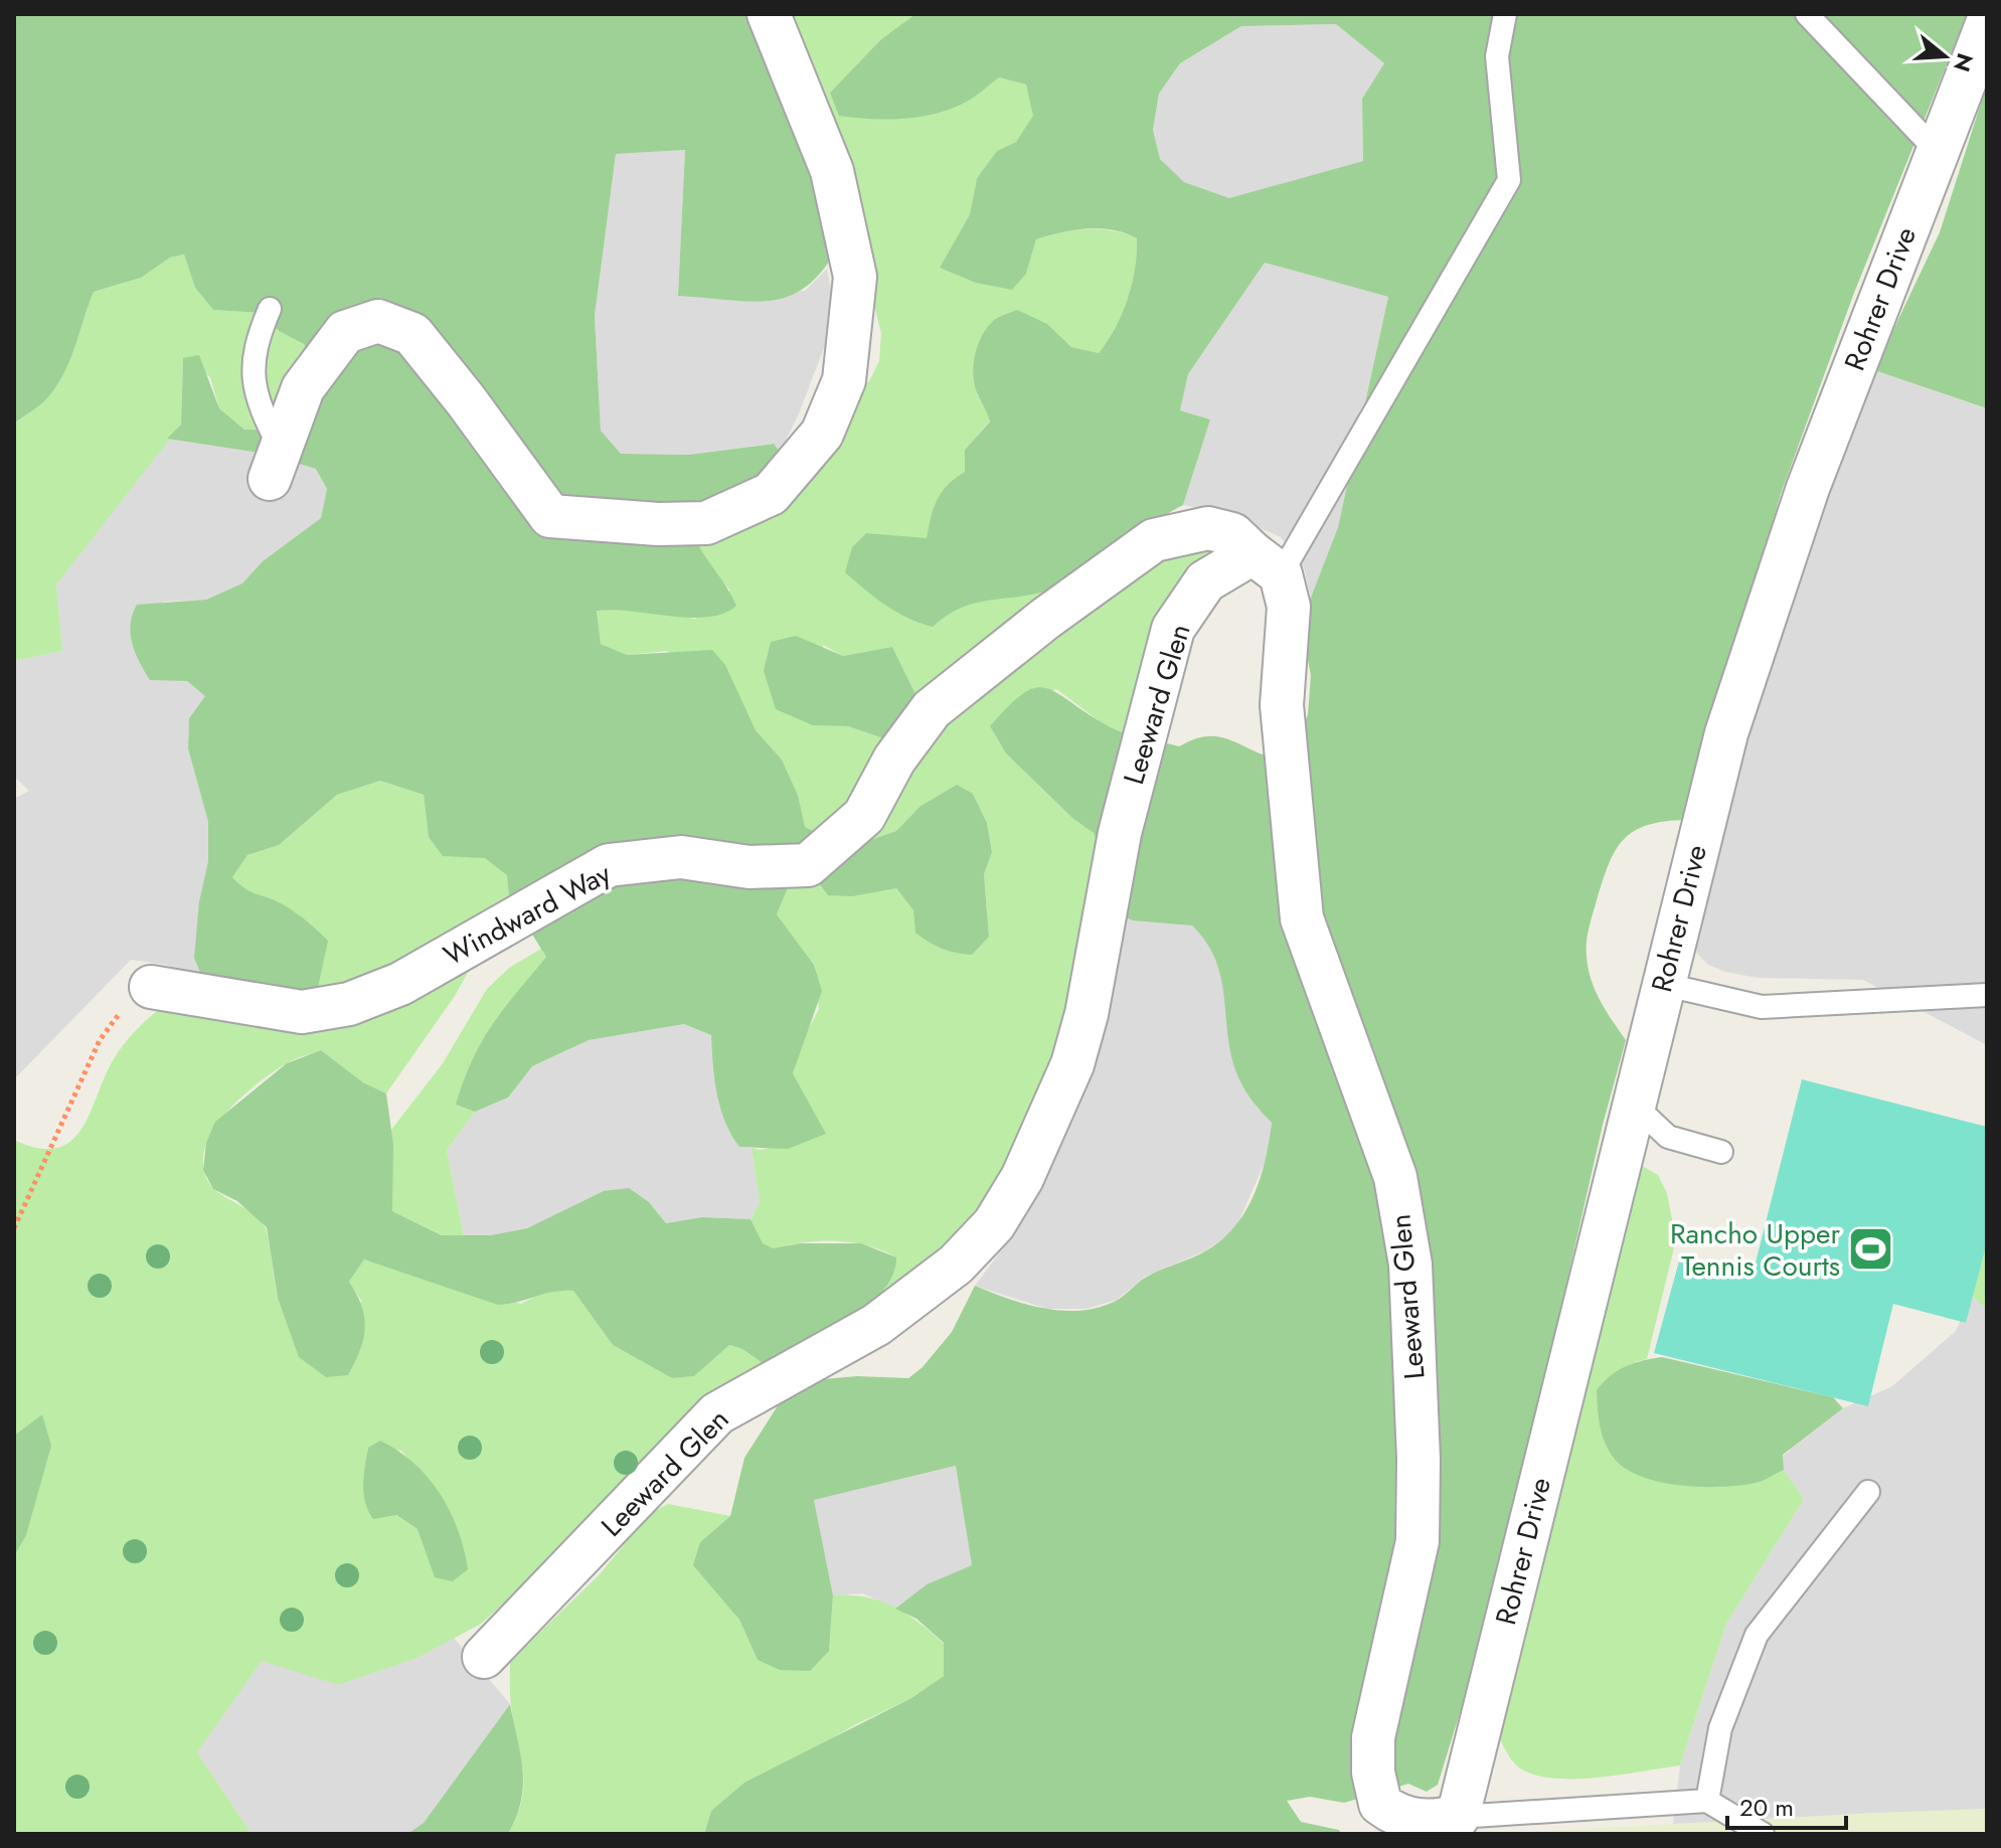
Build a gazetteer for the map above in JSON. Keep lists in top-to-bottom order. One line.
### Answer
{"streets":{"street":["Rohrer Drive","Leeward Glen","Windward Way"]},"crossings":[["Rohrer Drive","Leeward Glen"],["Leeward Glen","Windward Way"]],"places":{"sports":["Rancho Upper Tennis Courts"]},"scale_bar":"20 m","north":"right"}
